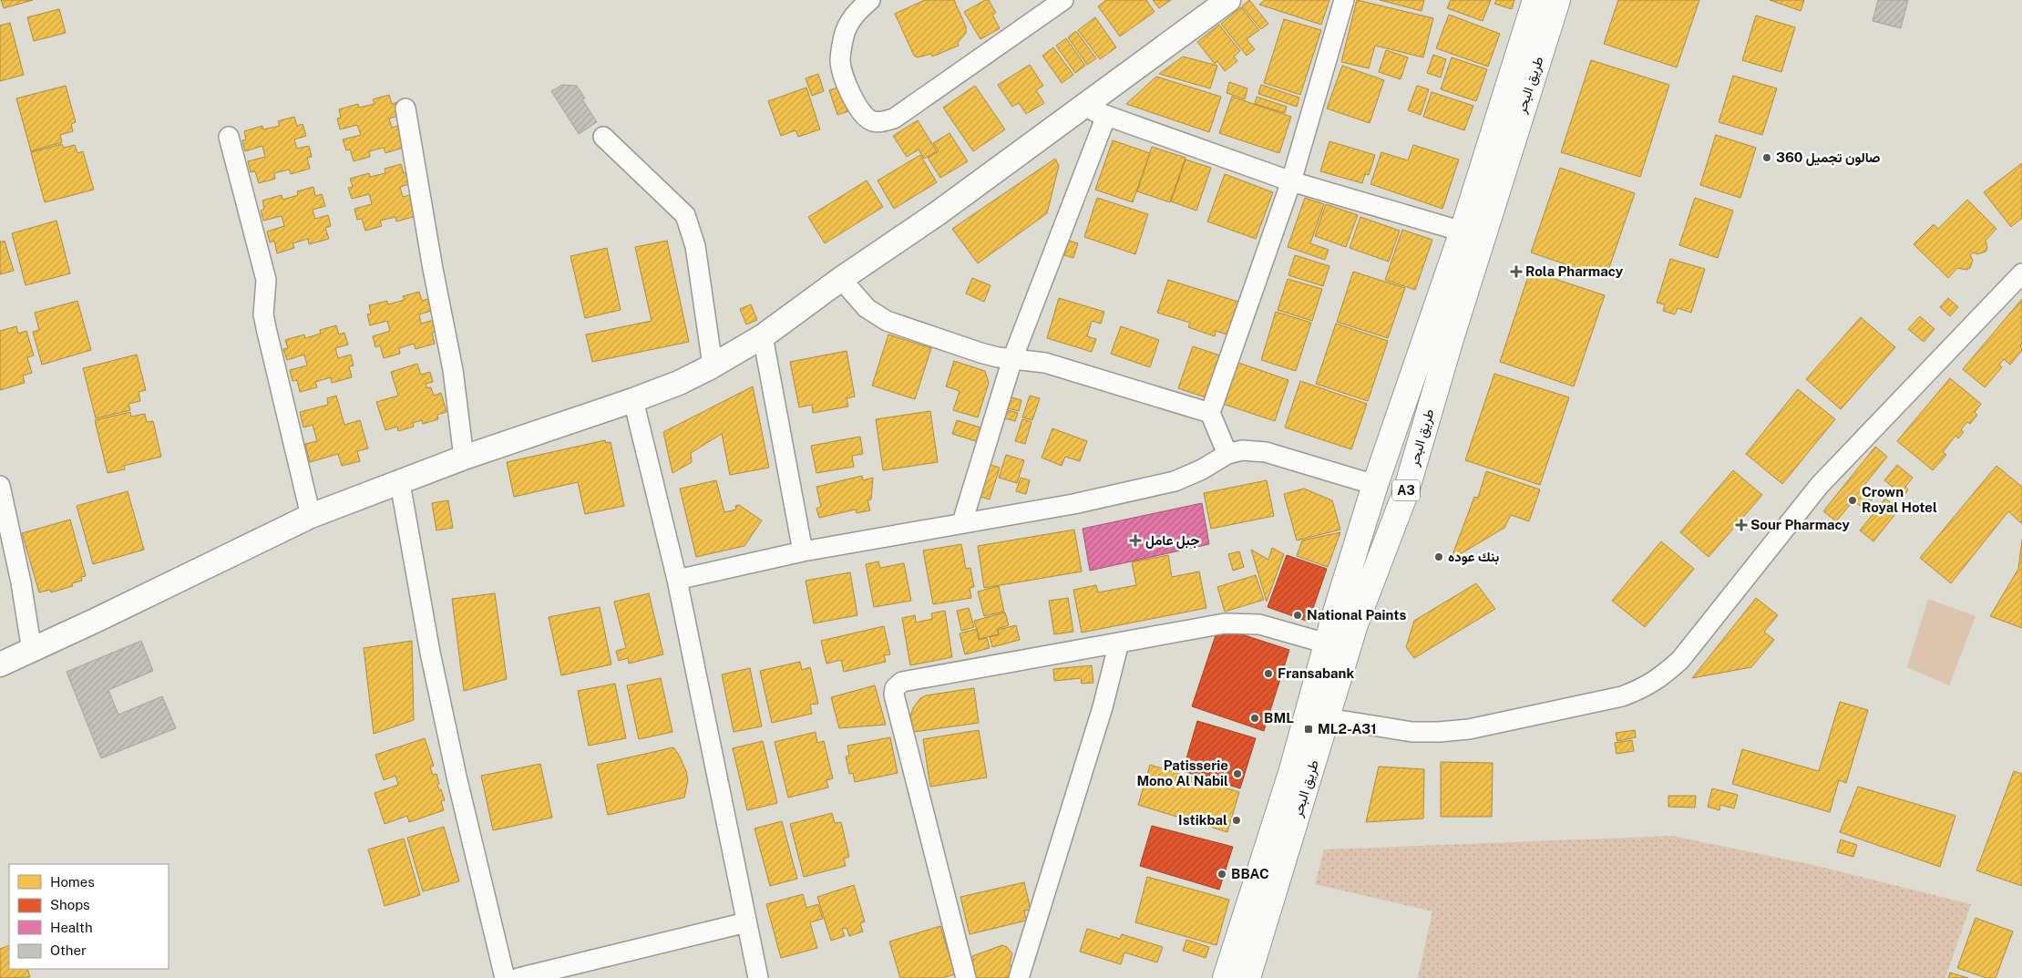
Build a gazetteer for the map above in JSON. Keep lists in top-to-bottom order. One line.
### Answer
{"streets":{"highway":["طريق البحر","A3"]},"places":{"other":["صالون تجميل 360","Crown Royal Hotel","بنك عوده","National Paints","Fransabank","BML","Patisserie Mono Al Nabil","Istikbal","BBAC"],"health":["Rola Pharmacy","Sour Pharmacy","جبل عامل"],"transit":["ML2-A31"]},"legend":["Homes","Shops","Health","Other"]}
